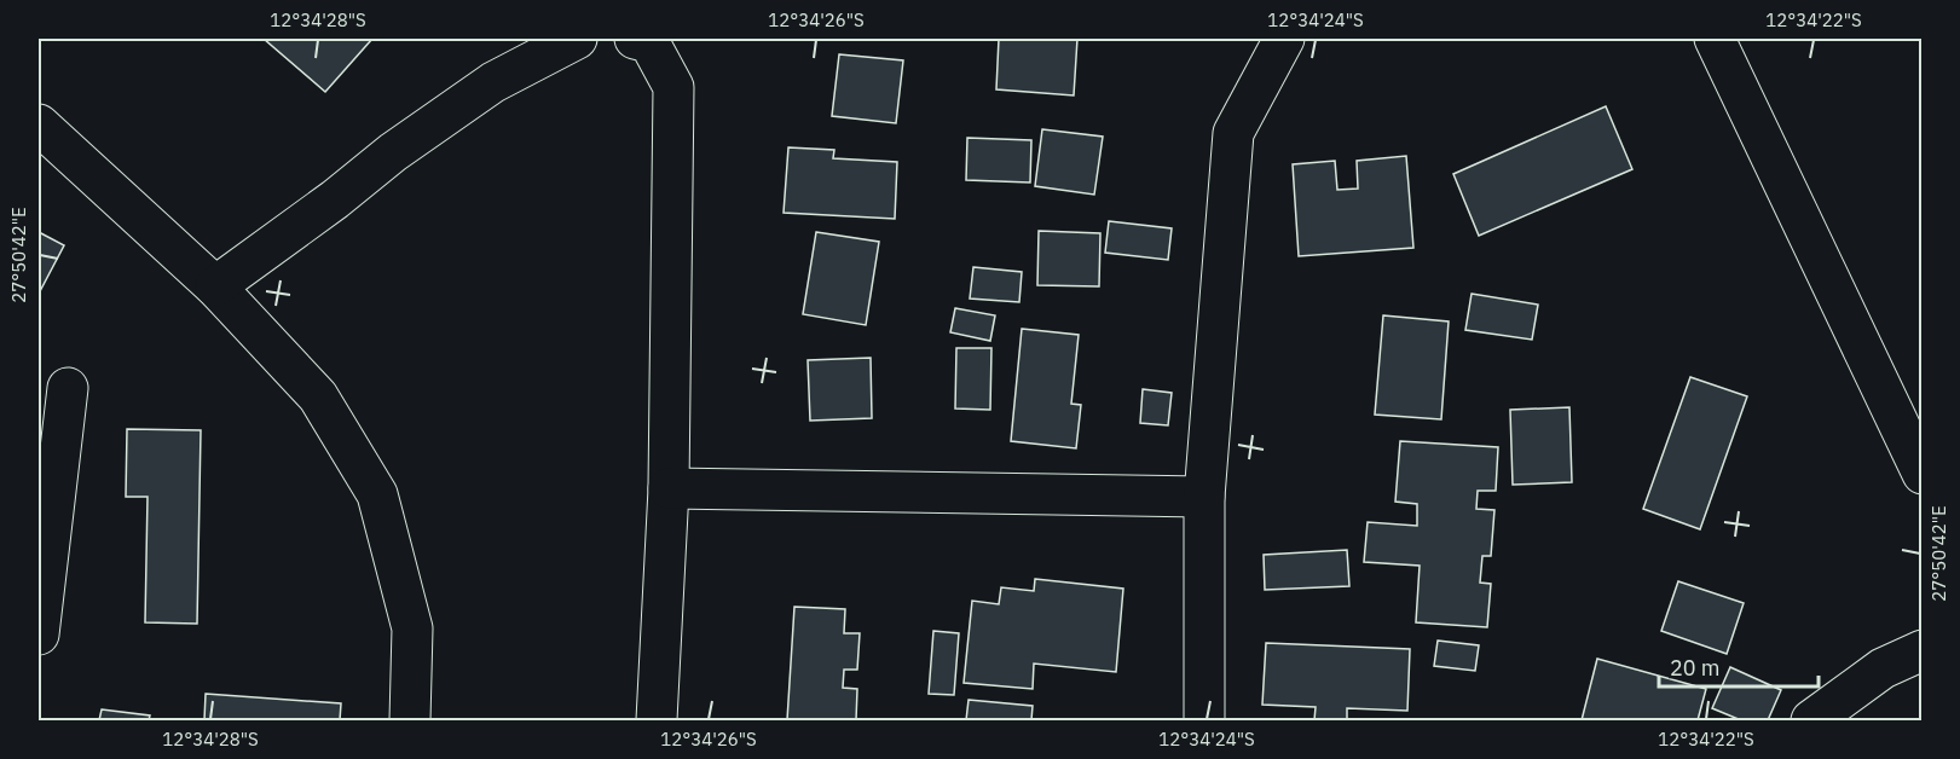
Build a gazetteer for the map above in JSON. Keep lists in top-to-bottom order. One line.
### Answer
{"scale_bar":"20 m","coordinates":["12°34'28\"S","12°34'26\"S","12°34'24\"S","12°34'22\"S","27°50'42\"E"]}
